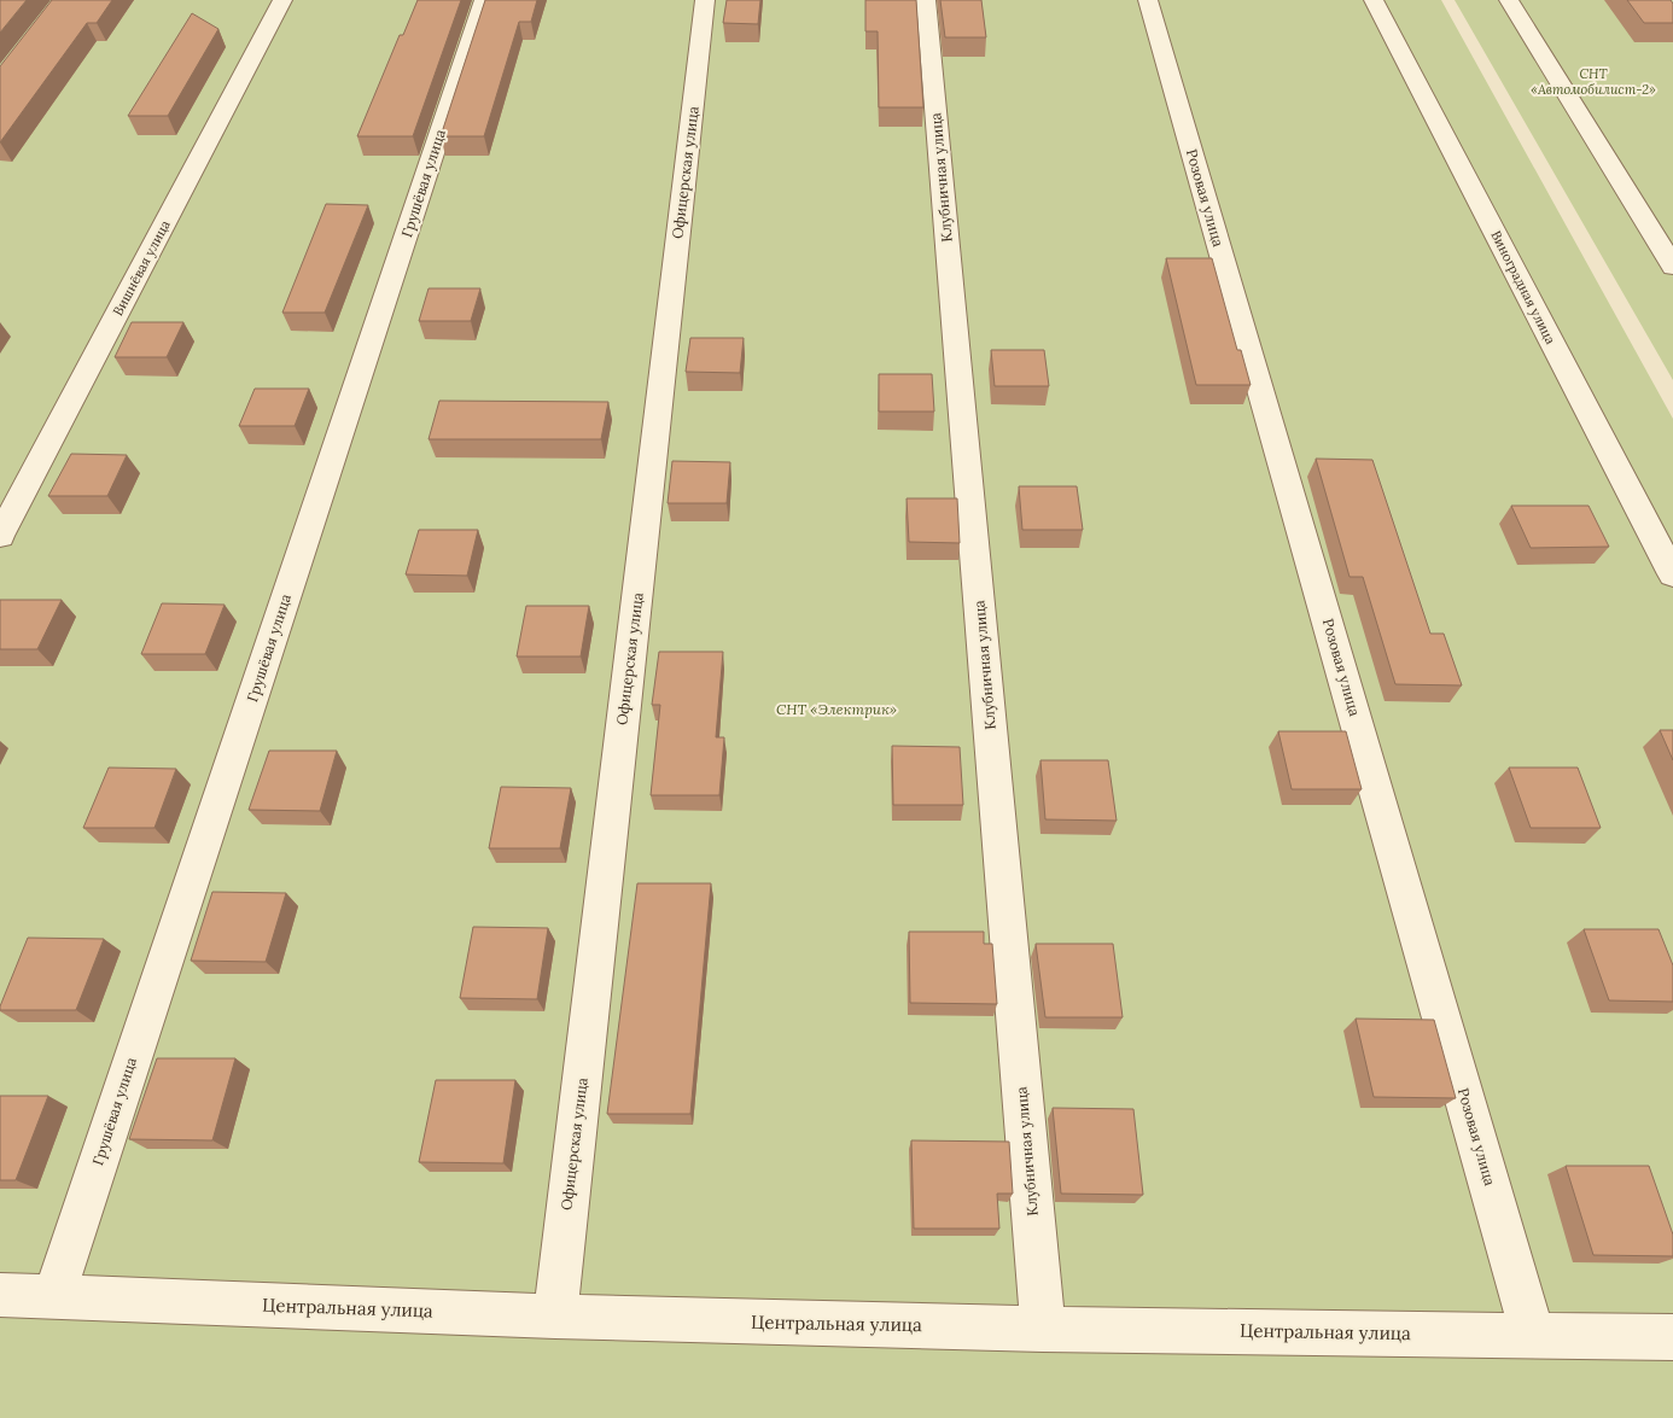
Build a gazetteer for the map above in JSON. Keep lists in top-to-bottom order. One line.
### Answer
{"streets":{"street":["Офицерская улица","Клубничная улица","Грушёвая улица","Розовая улица","Вишнёвая улица","Виноградная улица","Центральная улица"]},"crossings":[["Офицерская улица","Центральная улица"],["Клубничная улица","Центральная улица"],["Грушёвая улица","Центральная улица"],["Розовая улица","Центральная улица"]],"parks":["СНТ «Автомобилист-2»","СНТ «Электрик»"]}
